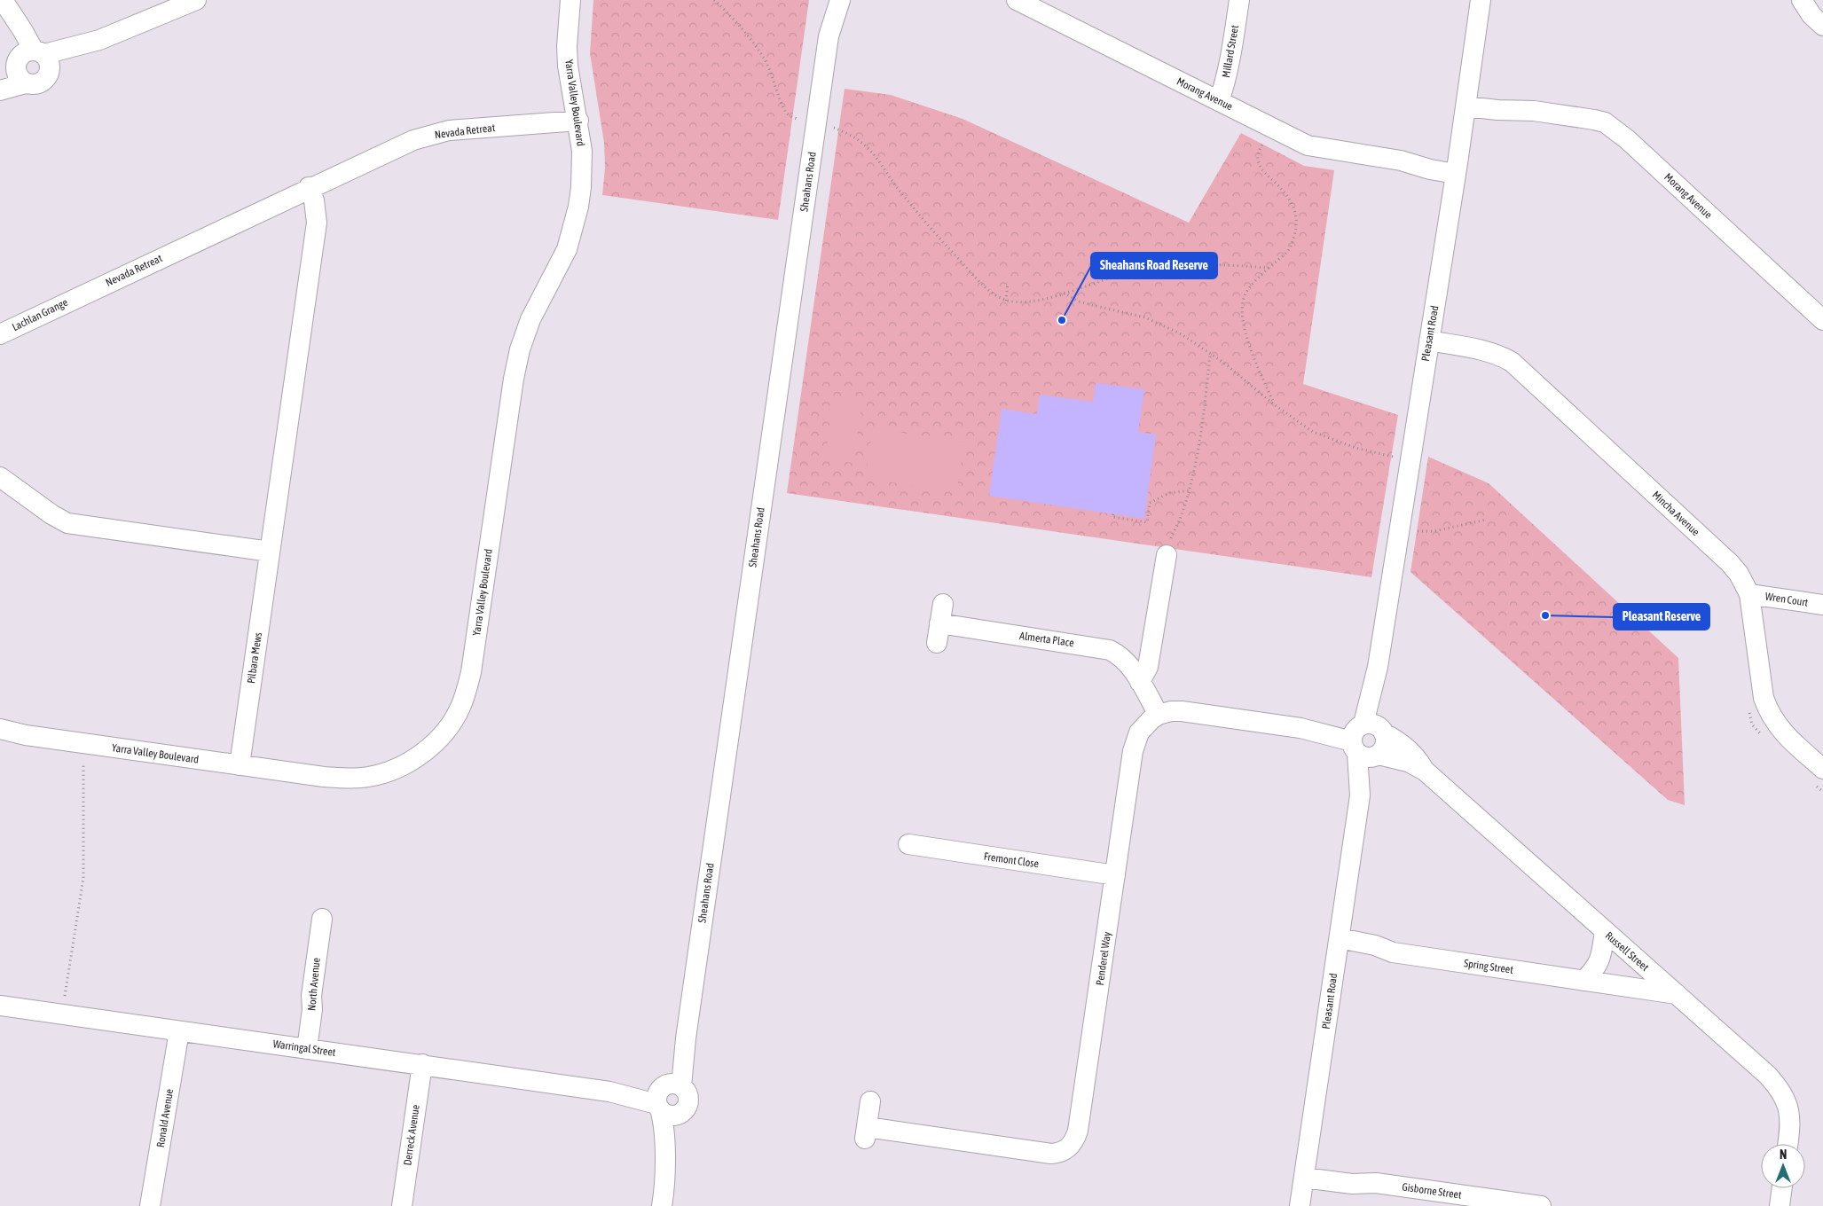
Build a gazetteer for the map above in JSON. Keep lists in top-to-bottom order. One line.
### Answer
{"streets":{"street":["Millard Street","Morang Avenue","Yarra Valley Boulevard","Nevada Retreat","Sheahans Road","Lachlan Grange","Pleasant Road","Mincha Avenue","Wren Court","Almerta Place","Pilbara Mews","Fremont Close","Russell Street","Penderel Way","Spring Street","North Avenue","Warringal Street","Ronald Avenue","Derreck Avenue","Gisborne Street"]},"crossings":[["Millard Street","Morang Avenue"],["Morang Avenue","Pleasant Road"],["Yarra Valley Boulevard","Nevada Retreat"],["Yarra Valley Boulevard","Pilbara Mews"],["Nevada Retreat","Lachlan Grange"],["Nevada Retreat","Pilbara Mews"],["Sheahans Road","Warringal Street"],["Pleasant Road","Mincha Avenue"],["Pleasant Road","Russell Street"],["Pleasant Road","Spring Street"],["Pleasant Road","Gisborne Street"],["Mincha Avenue","Wren Court"],["Almerta Place","Penderel Way"],["Fremont Close","Penderel Way"],["Russell Street","Spring Street"],["North Avenue","Warringal Street"],["Warringal Street","Ronald Avenue"],["Warringal Street","Derreck Avenue"]],"places":["Sheahans Road Reserve","Pleasant Reserve"],"north":"top"}
